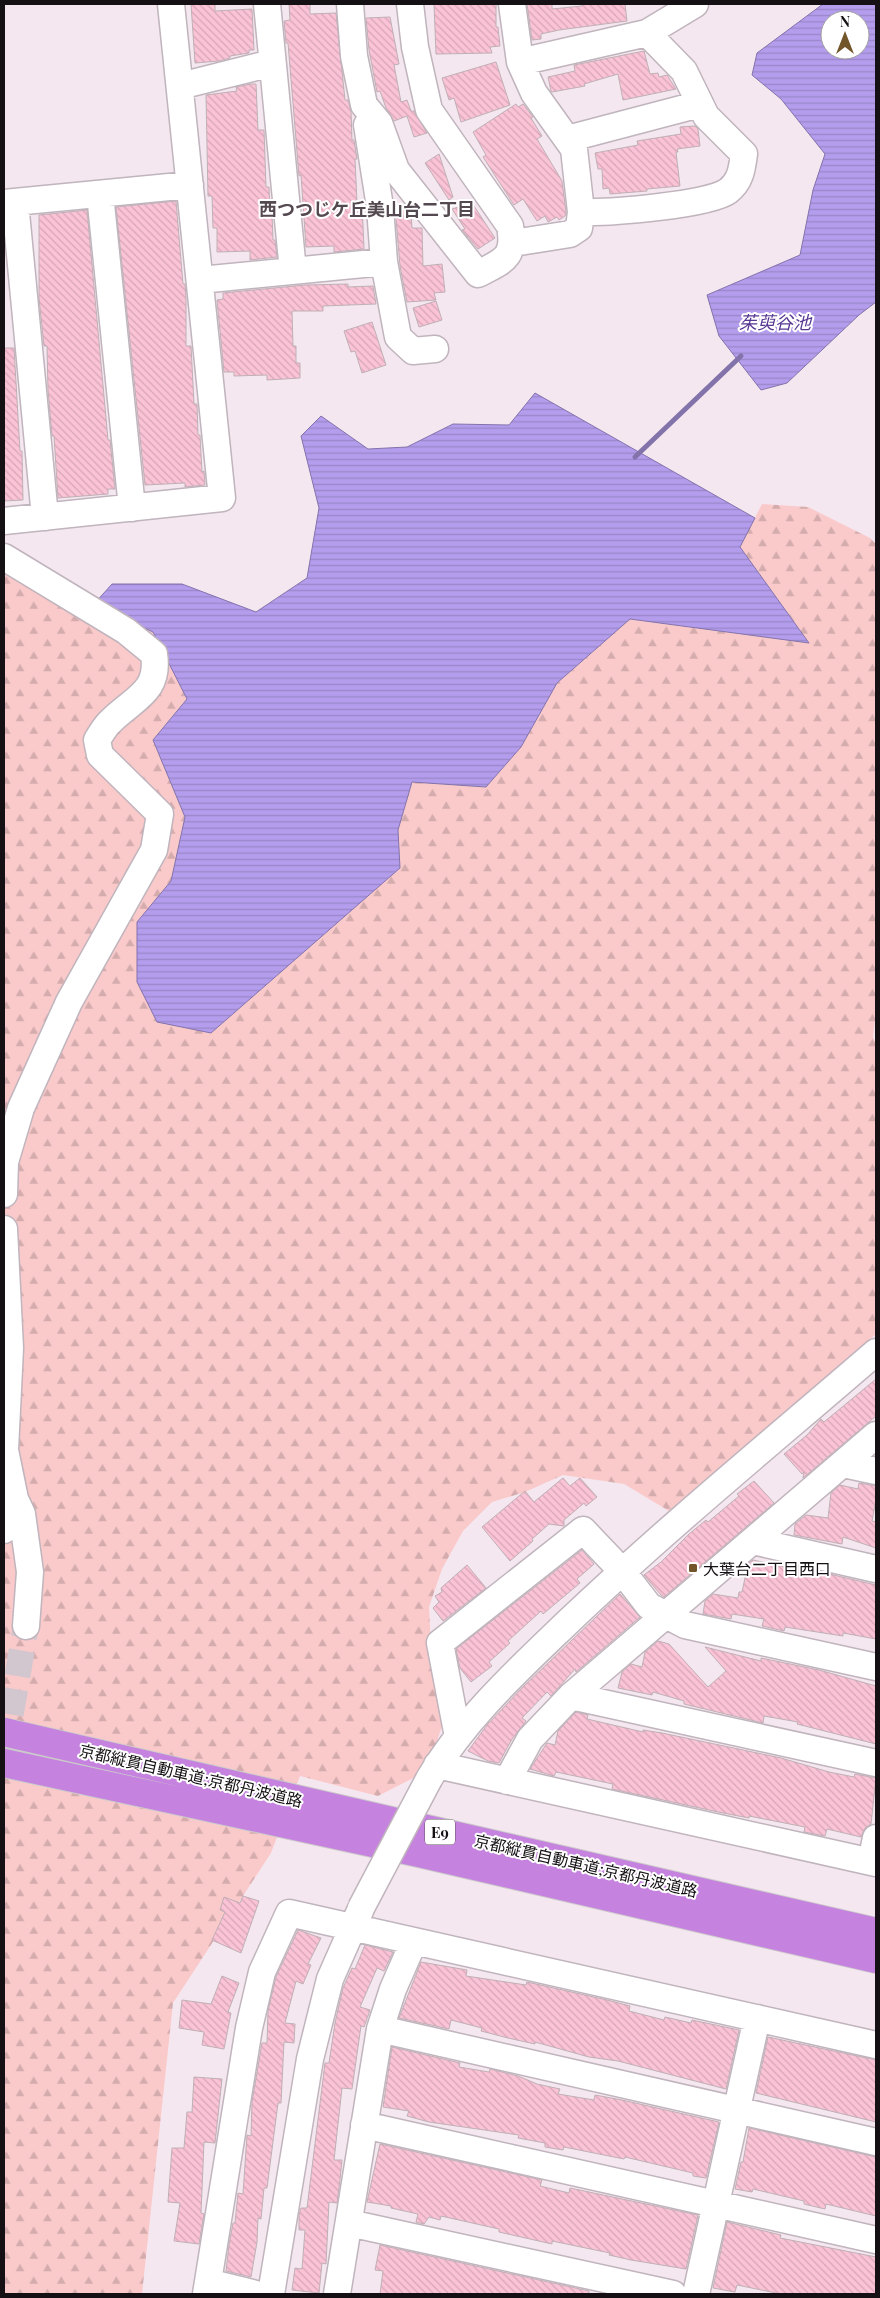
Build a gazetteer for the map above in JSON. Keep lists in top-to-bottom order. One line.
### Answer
{"streets":{"highway":["京都縦貫自動車道;京都丹波道路","E9"]},"districts":["西つつじケ丘美山台二丁目"],"water":["茱萸谷池"],"places":{"transit":["大葉台二丁目西口"]},"north":"top"}
